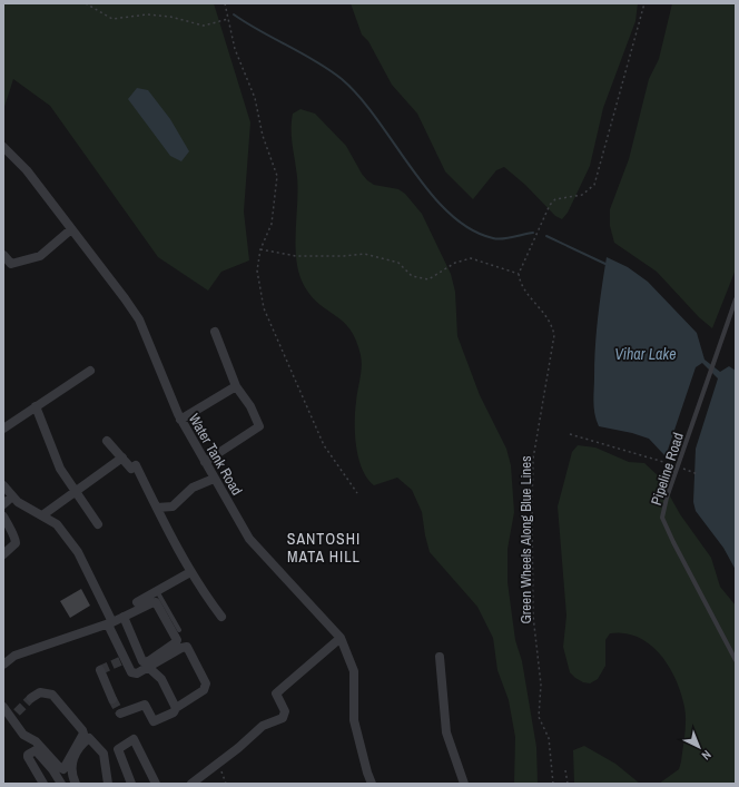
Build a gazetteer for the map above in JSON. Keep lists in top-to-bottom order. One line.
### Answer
{"streets":{"street":["Water Tank Road"],"lane":["Pipeline Road"],"path":["Green Wheels Along Blue Lines"]},"districts":["SANTOSHI MATA HILL"],"water":["Vihar Lake"],"north":"bottom right"}
